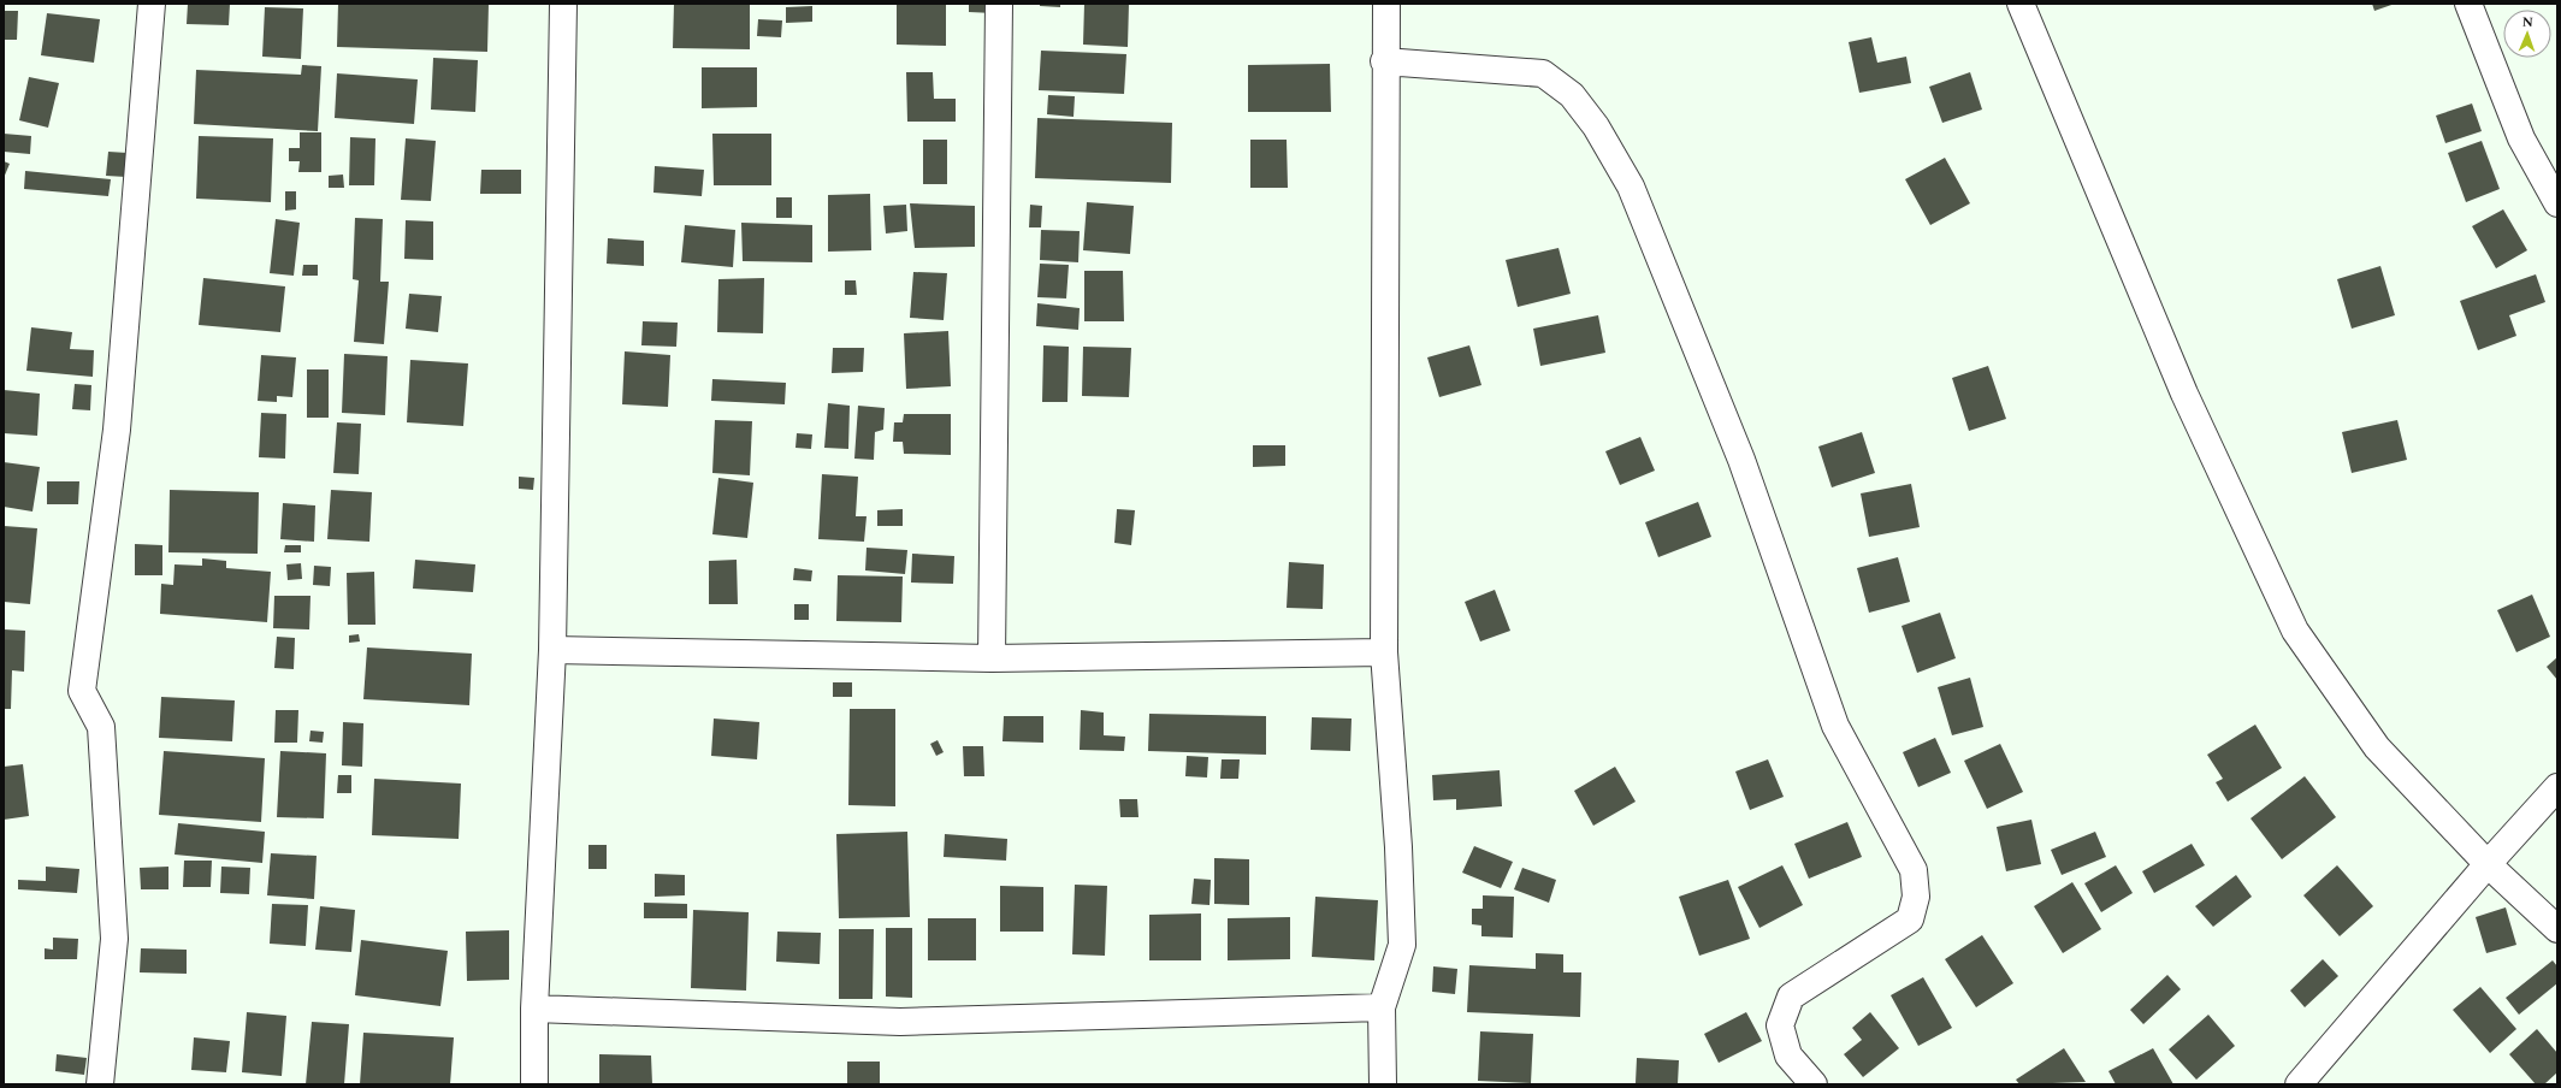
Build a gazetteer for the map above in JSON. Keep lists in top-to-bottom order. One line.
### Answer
{"north":"top"}
